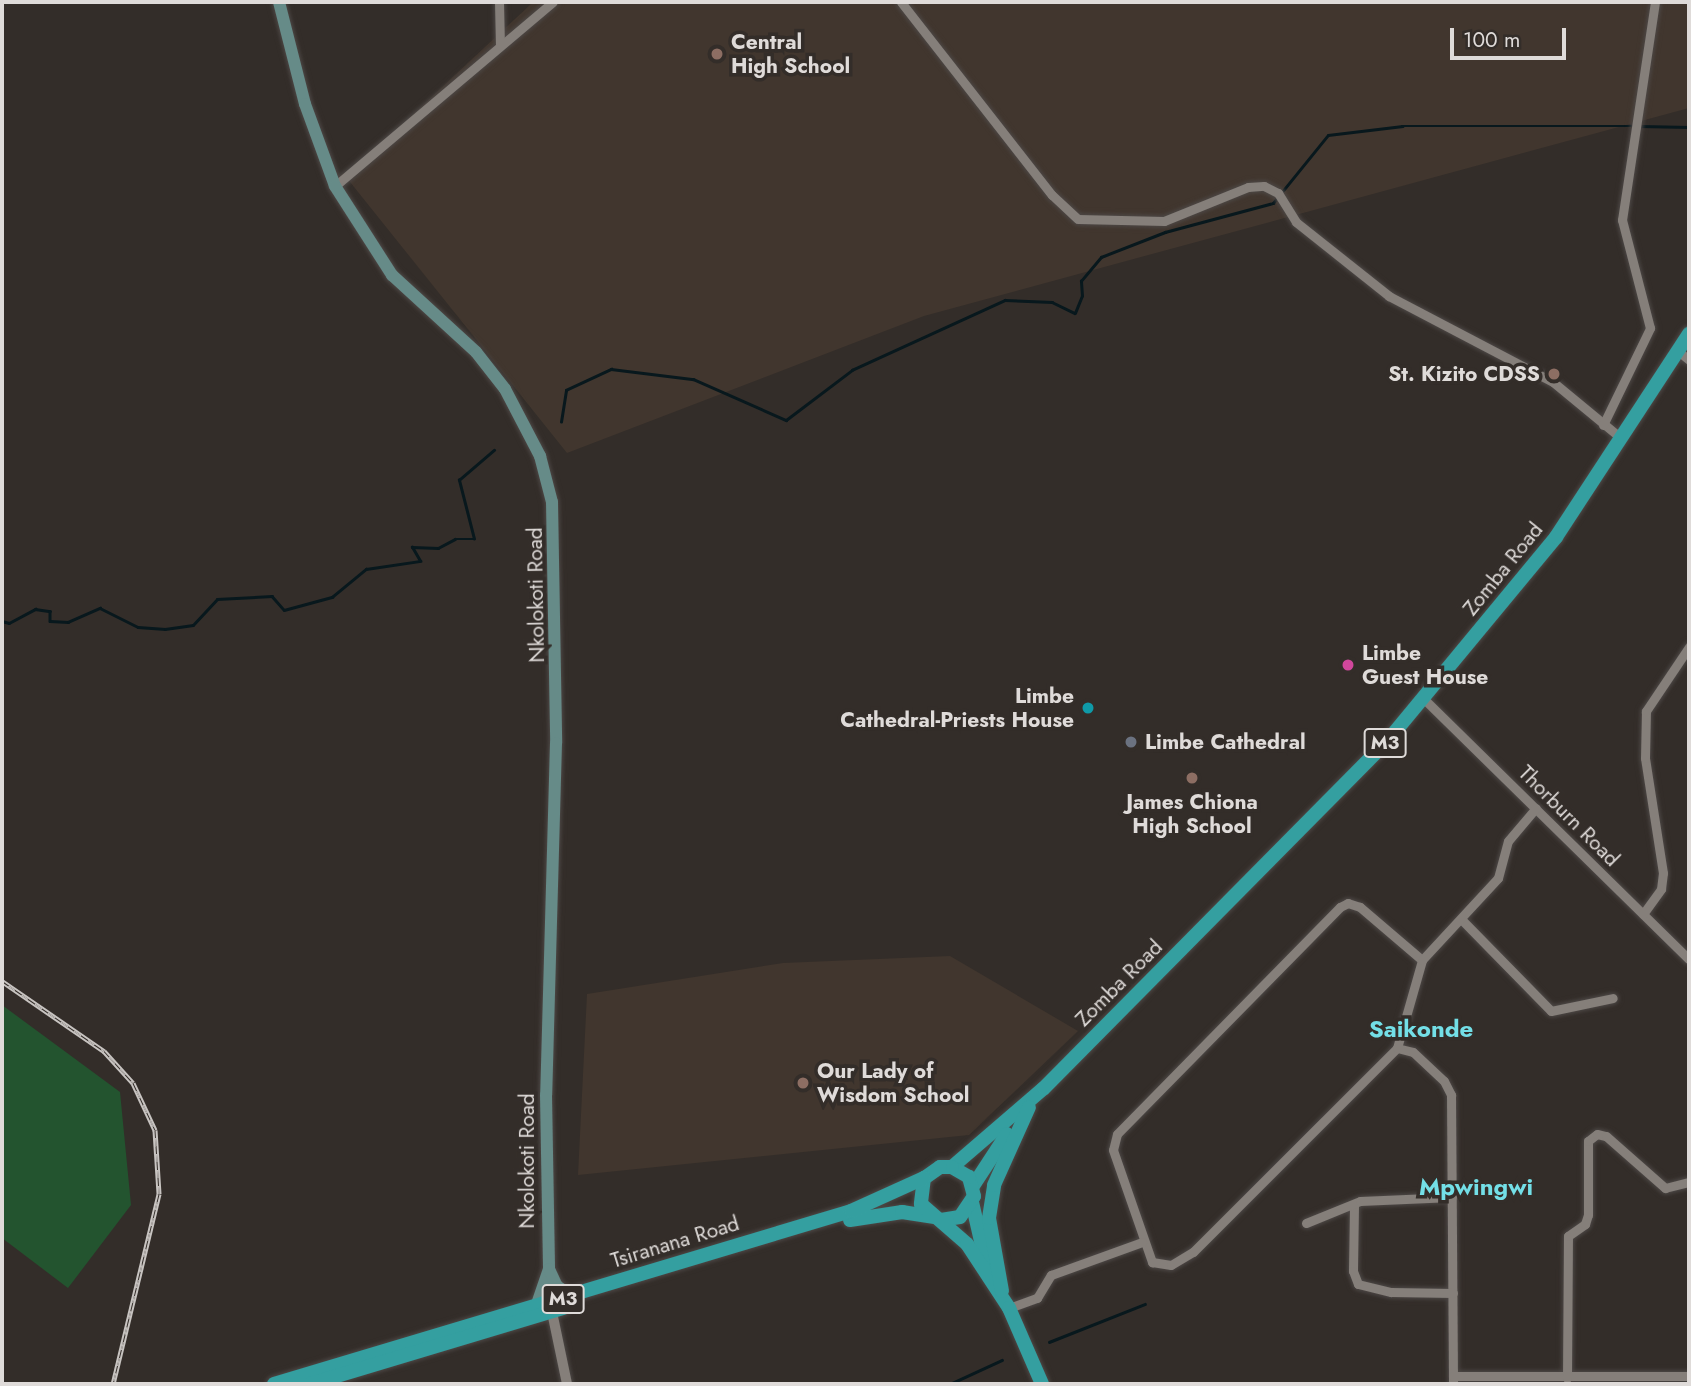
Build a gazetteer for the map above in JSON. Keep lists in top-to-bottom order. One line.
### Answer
{"streets":{"highway":["Zomba Road","M3","Tsiranana Road"],"main road":["Nkolokoti Road"],"street":["Thorburn Road"]},"crossings":[["Zomba Road","M3"],["Zomba Road","Thorburn Road"],["Zomba Road","Tsiranana Road"],["Nkolokoti Road","Tsiranana Road"],["M3","Tsiranana Road"]],"districts":["Saikonde","Mpwingwi"],"places":["Central High School","St. Kizito CDSS","Limbe Guest House","Limbe Cathedral-Priests House","Limbe Cathedral","James Chiona High School","Our Lady of Wisdom School"],"scale_bar":"100 m"}
